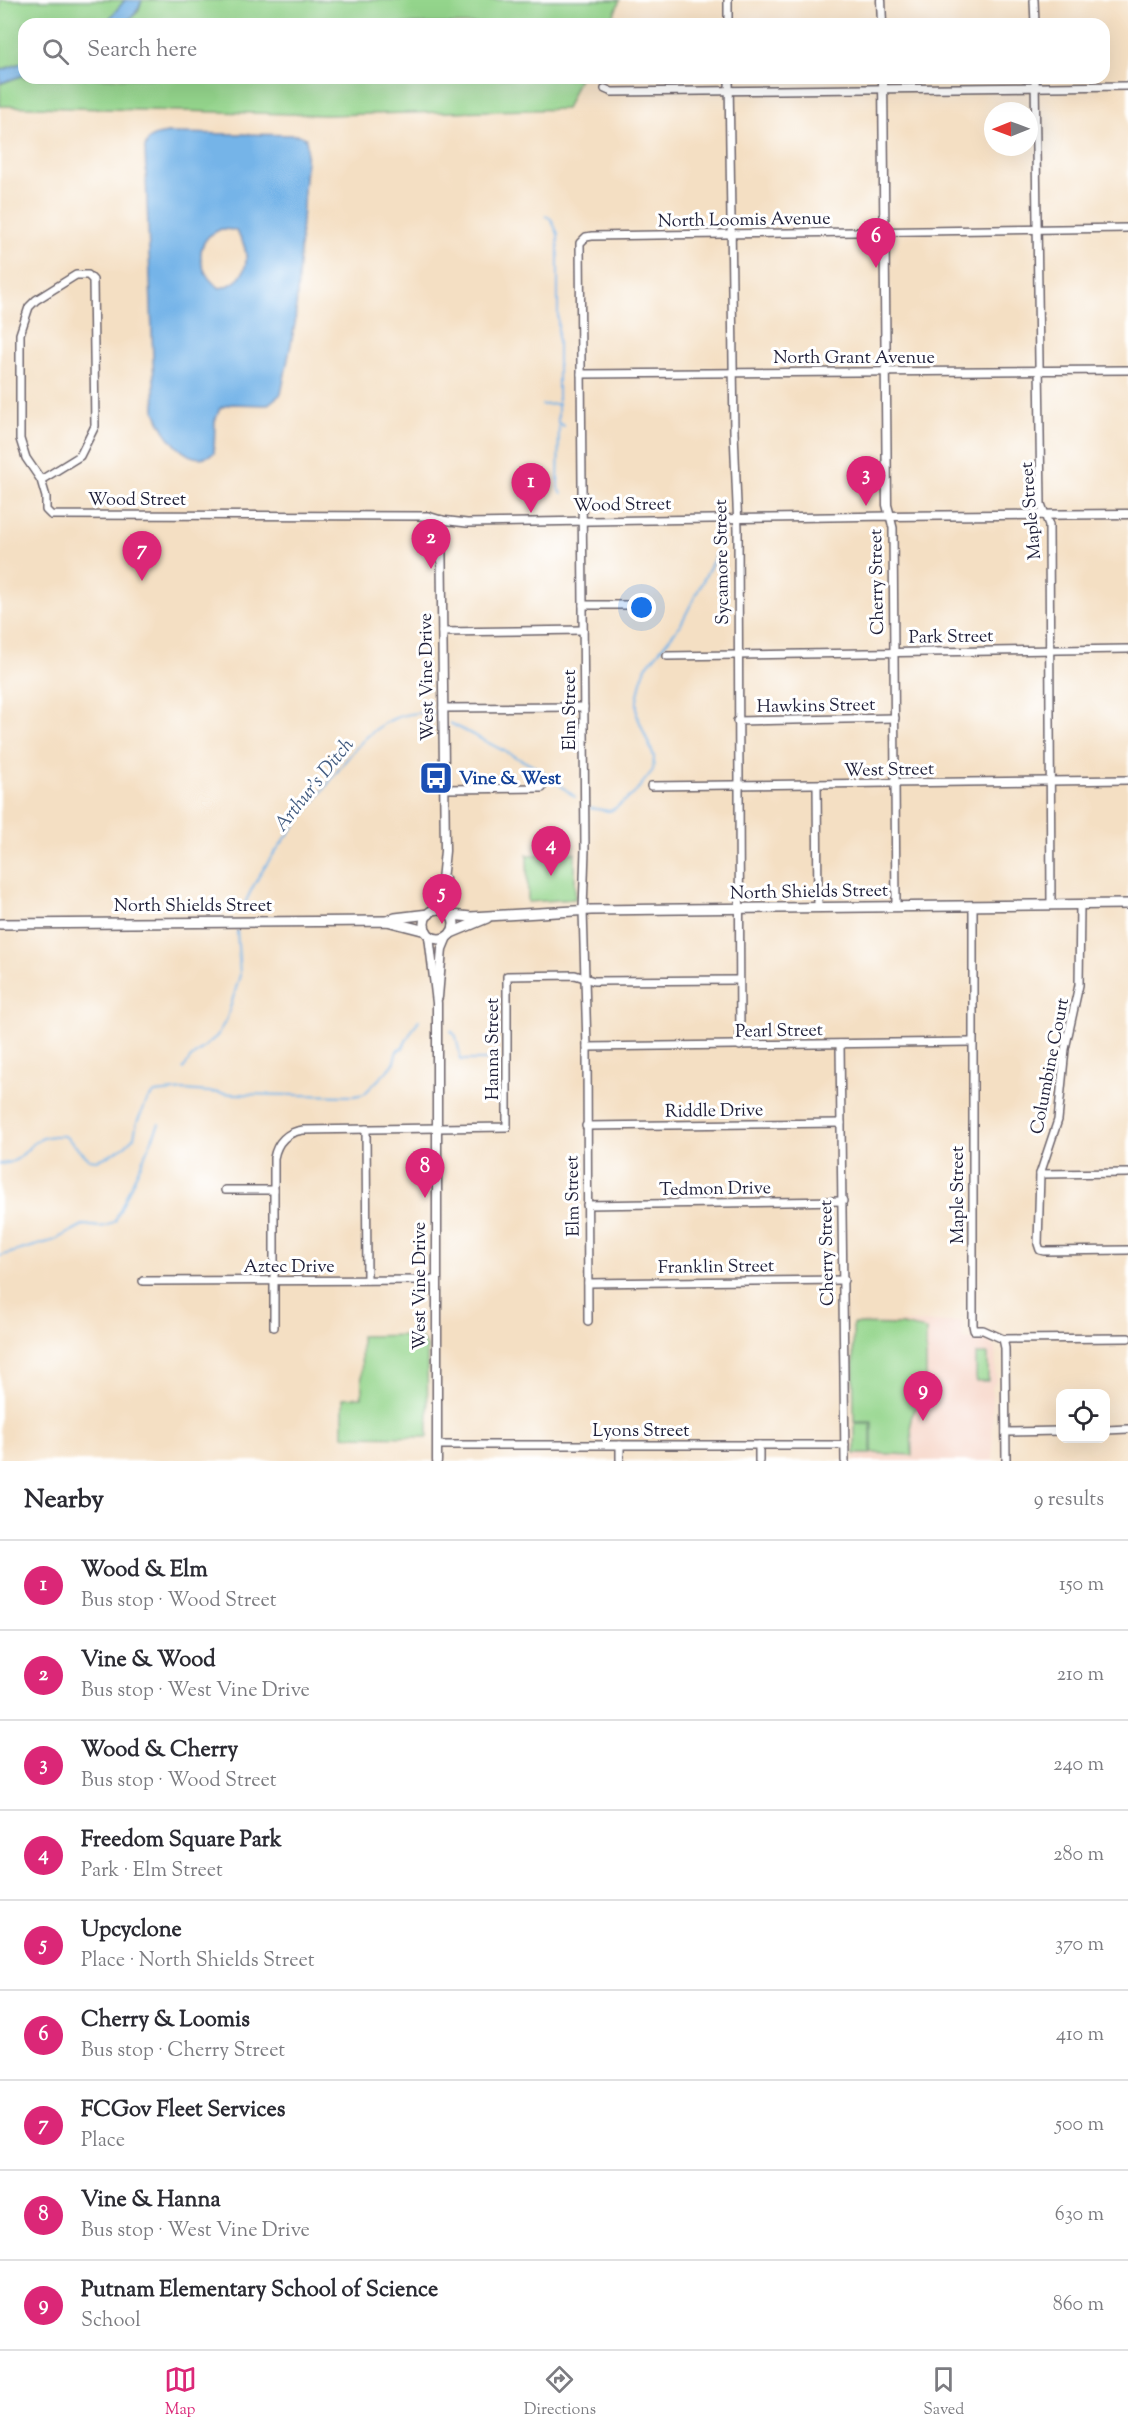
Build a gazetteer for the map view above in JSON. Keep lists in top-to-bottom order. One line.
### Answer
{"streets":{"main road":["North Shields Street"],"street":["North Loomis Avenue","North Grant Avenue","Wood Street","Maple Street","Sycamore Street","Cherry Street","Park Street","West Vine Drive","Hawkins Street","Elm Street","West Street","Pearl Street","Hanna Street","Columbine Court","Riddle Drive","Tedmon Drive","Aztec Drive","Franklin Street","Lyons Street"]},"crossings":[["North Loomis Avenue","Maple Street"],["North Loomis Avenue","Sycamore Street"],["North Loomis Avenue","Cherry Street"],["North Loomis Avenue","Elm Street"],["North Grant Avenue","Maple Street"],["North Grant Avenue","Sycamore Street"],["North Grant Avenue","Cherry Street"],["North Grant Avenue","Elm Street"],["Wood Street","Maple Street"],["Wood Street","Sycamore Street"],["Wood Street","Cherry Street"],["Wood Street","West Vine Drive"],["Wood Street","Elm Street"],["Maple Street","Park Street"],["Maple Street","West Street"],["Maple Street","North Shields Street"],["Maple Street","Pearl Street"],["Sycamore Street","Park Street"],["Sycamore Street","Hawkins Street"],["Sycamore Street","West Street"],["Sycamore Street","North Shields Street"],["Sycamore Street","Pearl Street"],["Sycamore Street","Hanna Street"],["Cherry Street","Park Street"],["Cherry Street","Hawkins Street"],["Cherry Street","West Street"],["Cherry Street","North Shields Street"],["Cherry Street","Pearl Street"],["Cherry Street","Riddle Drive"],["Cherry Street","Tedmon Drive"],["Cherry Street","Franklin Street"],["Cherry Street","Lyons Street"],["West Vine Drive","North Shields Street"],["West Vine Drive","Hanna Street"],["West Vine Drive","Aztec Drive"],["West Vine Drive","Lyons Street"],["Elm Street","North Shields Street"],["Elm Street","Pearl Street"],["Elm Street","Hanna Street"],["Elm Street","Riddle Drive"],["Elm Street","Tedmon Drive"],["Elm Street","Franklin Street"],["North Shields Street","Columbine Court"]],"water":["Arthur's Ditch"],"places":{"bus stop":["Vine & West"]},"north":"left","page":{"search":"Search here","pins":["6","3","1","2","7","4","5","8","9"],"heading":["Nearby","9 results"],"list":[{"mark":"1","name":"Wood & Elm","note":"Bus stop · Wood Street","value":"150 m"},{"mark":"2","name":"Vine & Wood","note":"Bus stop · West Vine Drive","value":"210 m"},{"mark":"3","name":"Wood & Cherry","note":"Bus stop · Wood Street","value":"240 m"},{"mark":"4","name":"Freedom Square Park","note":"Park · Elm Street","value":"280 m"},{"mark":"5","name":"Upcyclone","note":"Place · North Shields Street","value":"370 m"},{"mark":"6","name":"Cherry & Loomis","note":"Bus stop · Cherry Street","value":"410 m"},{"mark":"7","name":"FCGov Fleet Services","note":"Place","value":"500 m"},{"mark":"8","name":"Vine & Hanna","note":"Bus stop · West Vine Drive","value":"630 m"},{"mark":"9","name":"Putnam Elementary School of Science","note":"School","value":"860 m"}],"nav":["Map","Directions","Saved"]}}
